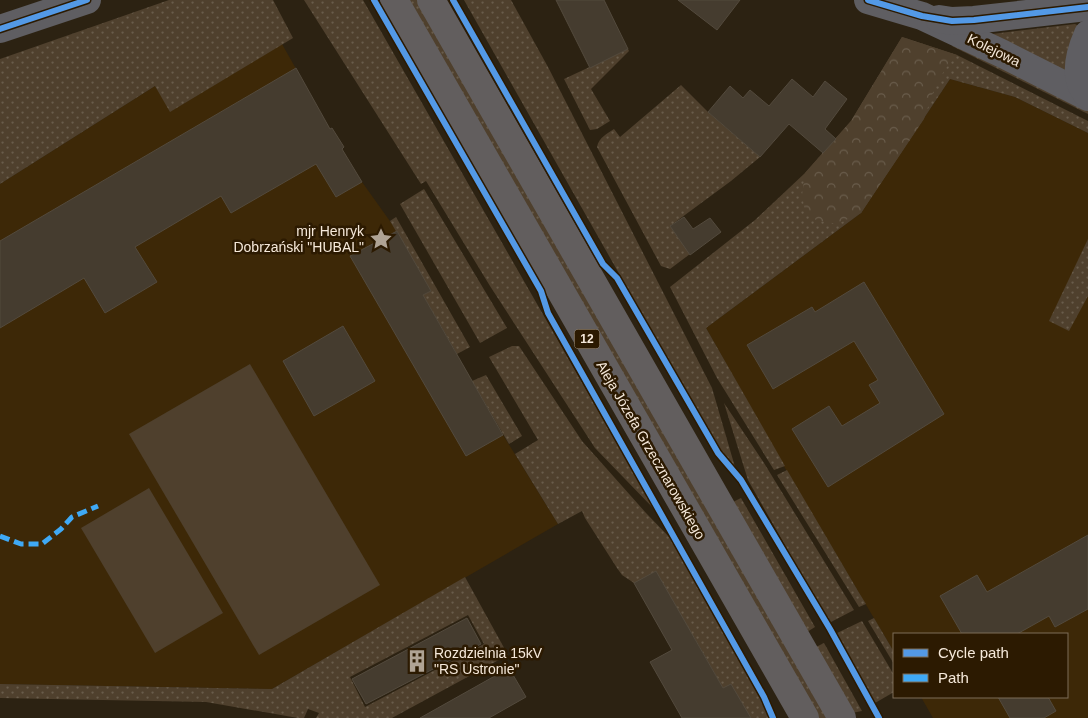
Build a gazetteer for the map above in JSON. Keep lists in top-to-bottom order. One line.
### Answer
{"streets":{"main road":["12","Aleja Józefa Grzecznarowskiego"],"street":["Kolejowa"]},"places":{"place":["mjr Henryk Dobrzański \"HUBAL\""],"building":["Rozdzielnia 15kV \"RS Ustronie\""]},"legend":["Cycle path","Path"]}
